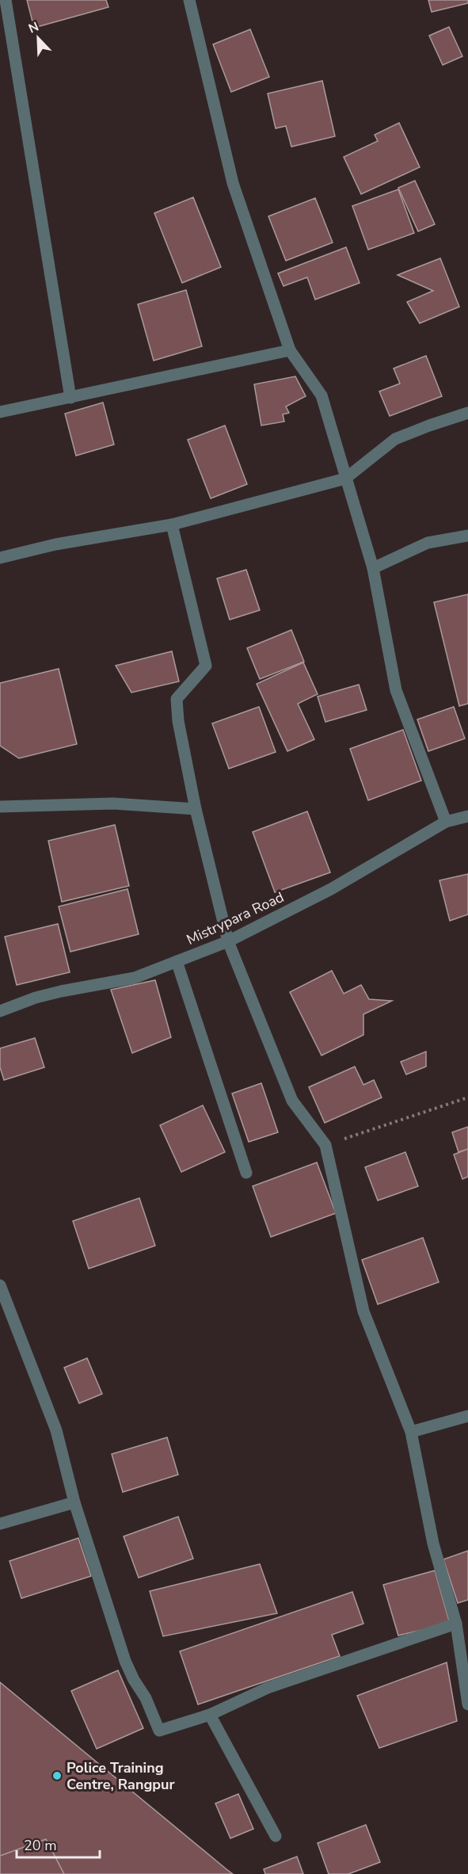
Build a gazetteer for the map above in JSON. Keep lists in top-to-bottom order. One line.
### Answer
{"streets":{"street":["Mistrypara Road"]},"places":["Police Training Centre, Rangpur"],"scale_bar":"20 m","north":"top left"}
